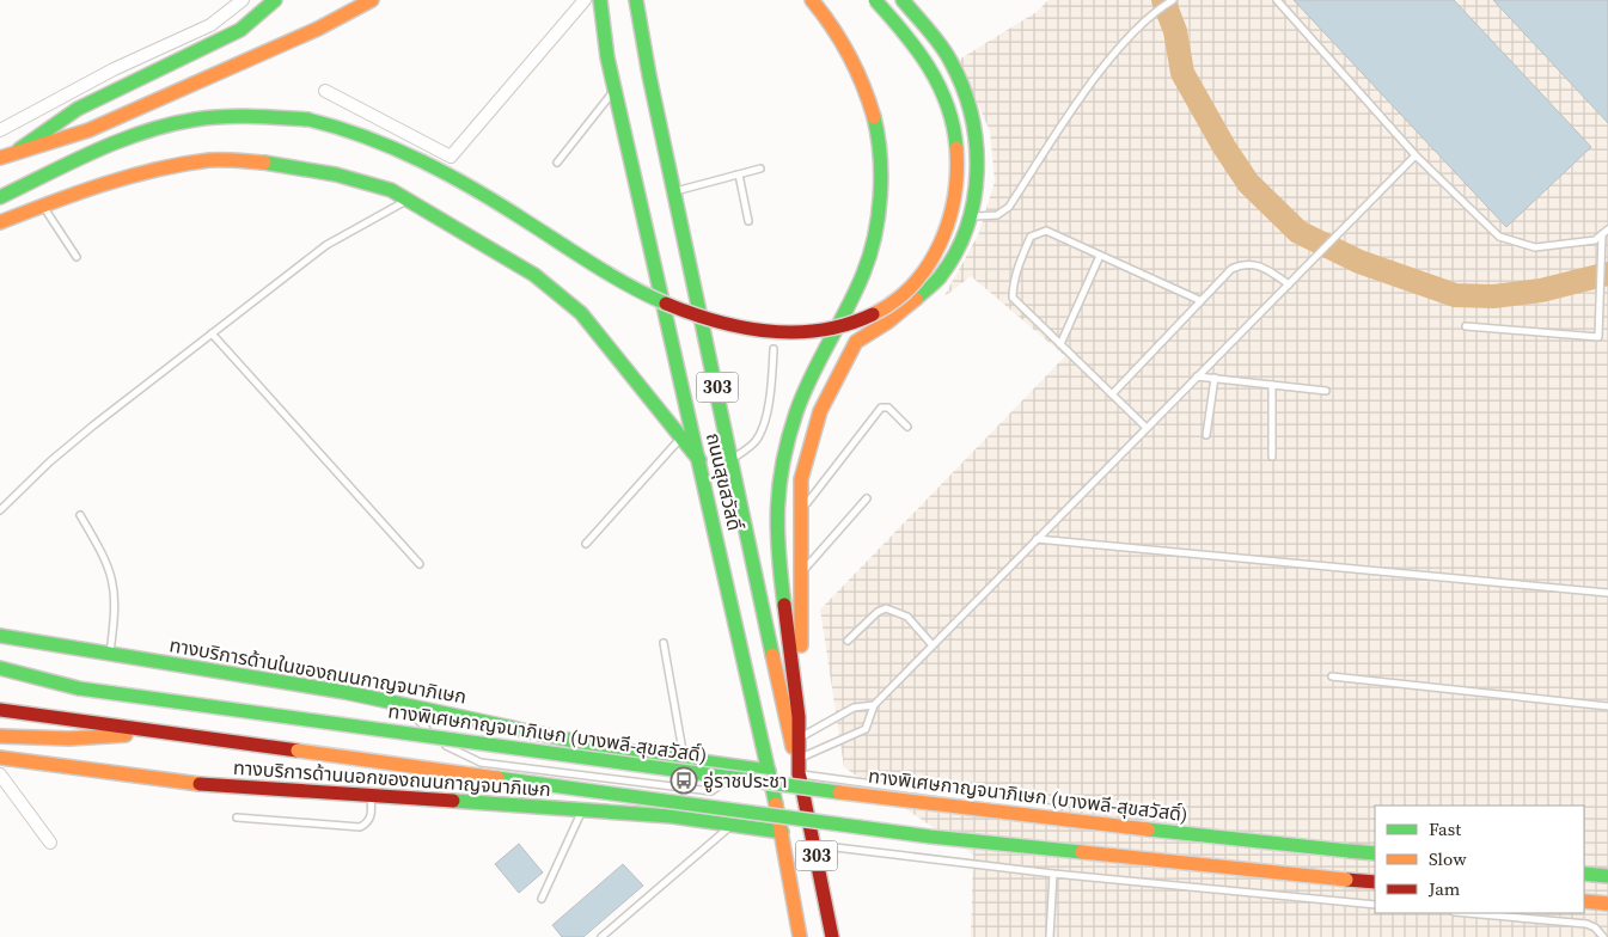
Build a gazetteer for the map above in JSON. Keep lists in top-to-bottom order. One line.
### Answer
{"streets":{"main road":["303","ถนนสุขสวัสดิ์","ทางบริการด้านในของถนนกาญจนาภิเษก","ทางพิเศษกาญจนาภิเษก (บางพลี-สุขสวัสดิ์)","ทางบริการด้านนอกของถนนกาญจนาภิเษก"]},"crossings":[["ถนนสุขสวัสดิ์","ทางบริการด้านในของถนนกาญจนาภิเษก"],["ถนนสุขสวัสดิ์","ทางบริการด้านนอกของถนนกาญจนาภิเษก"]],"places":{"bus stop":["อู่ราชประชา"]},"legend":["Fast","Slow","Jam"]}
